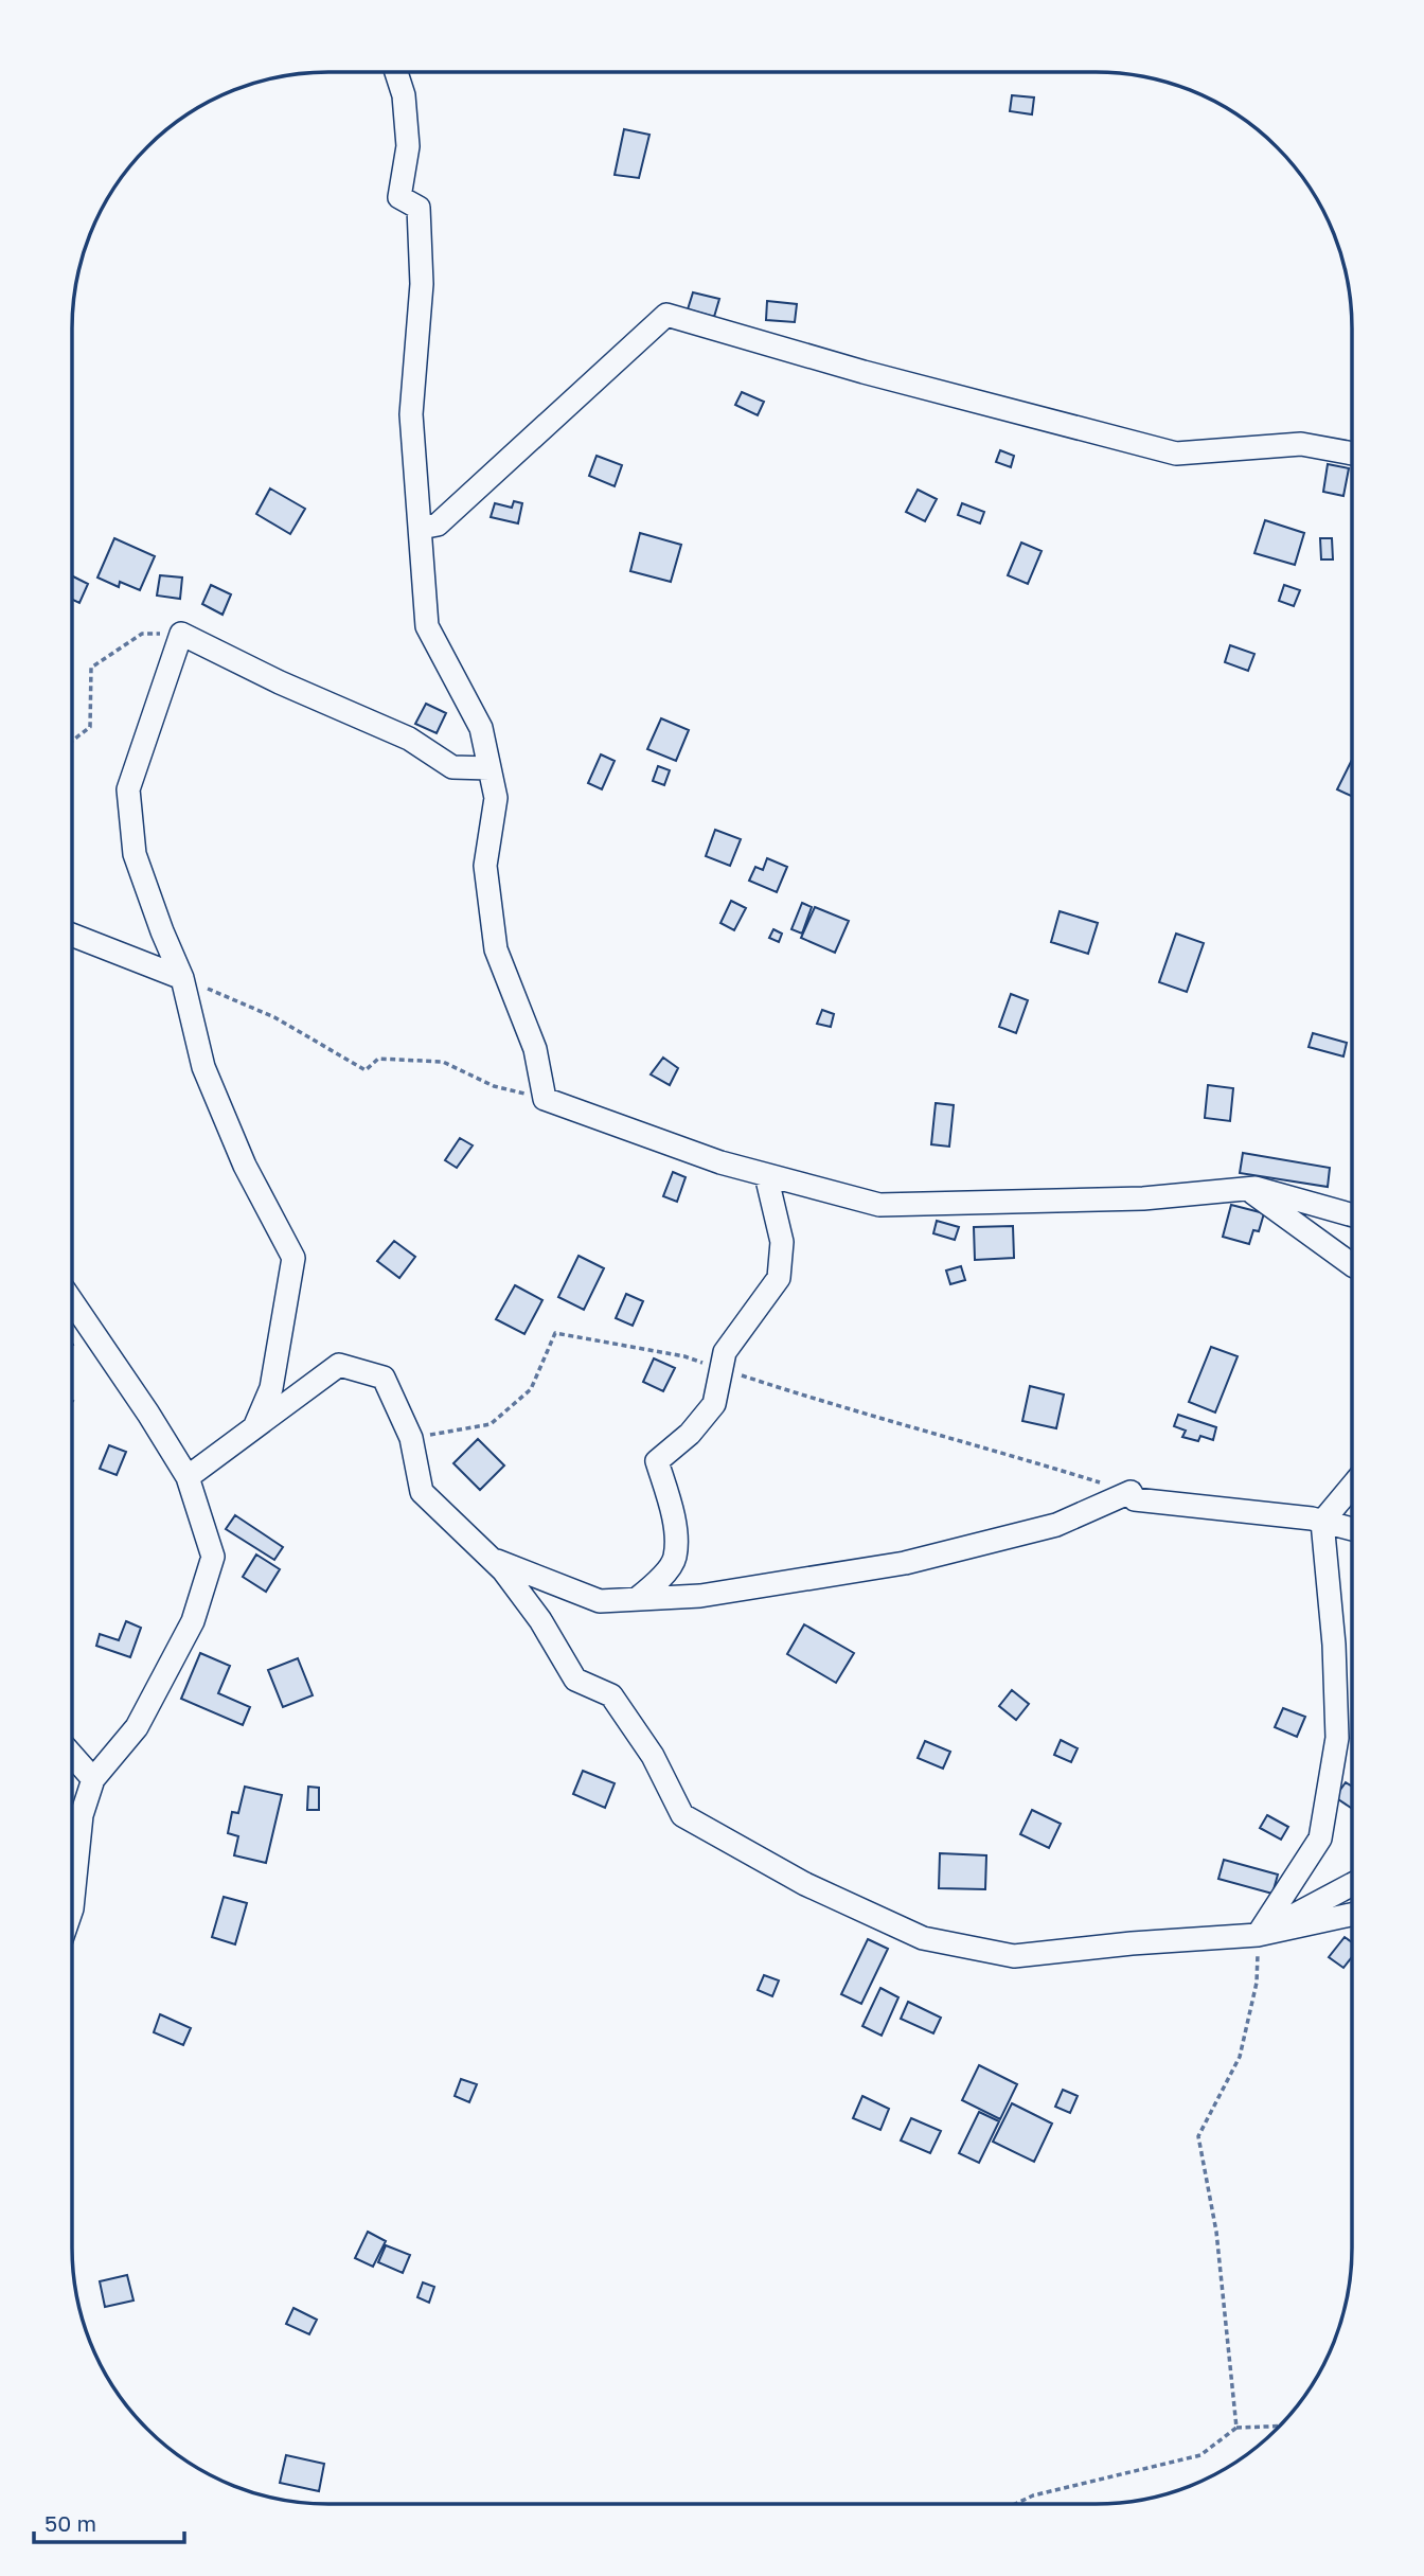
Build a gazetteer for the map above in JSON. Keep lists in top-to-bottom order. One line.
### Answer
{"scale_bar":"50 m"}
